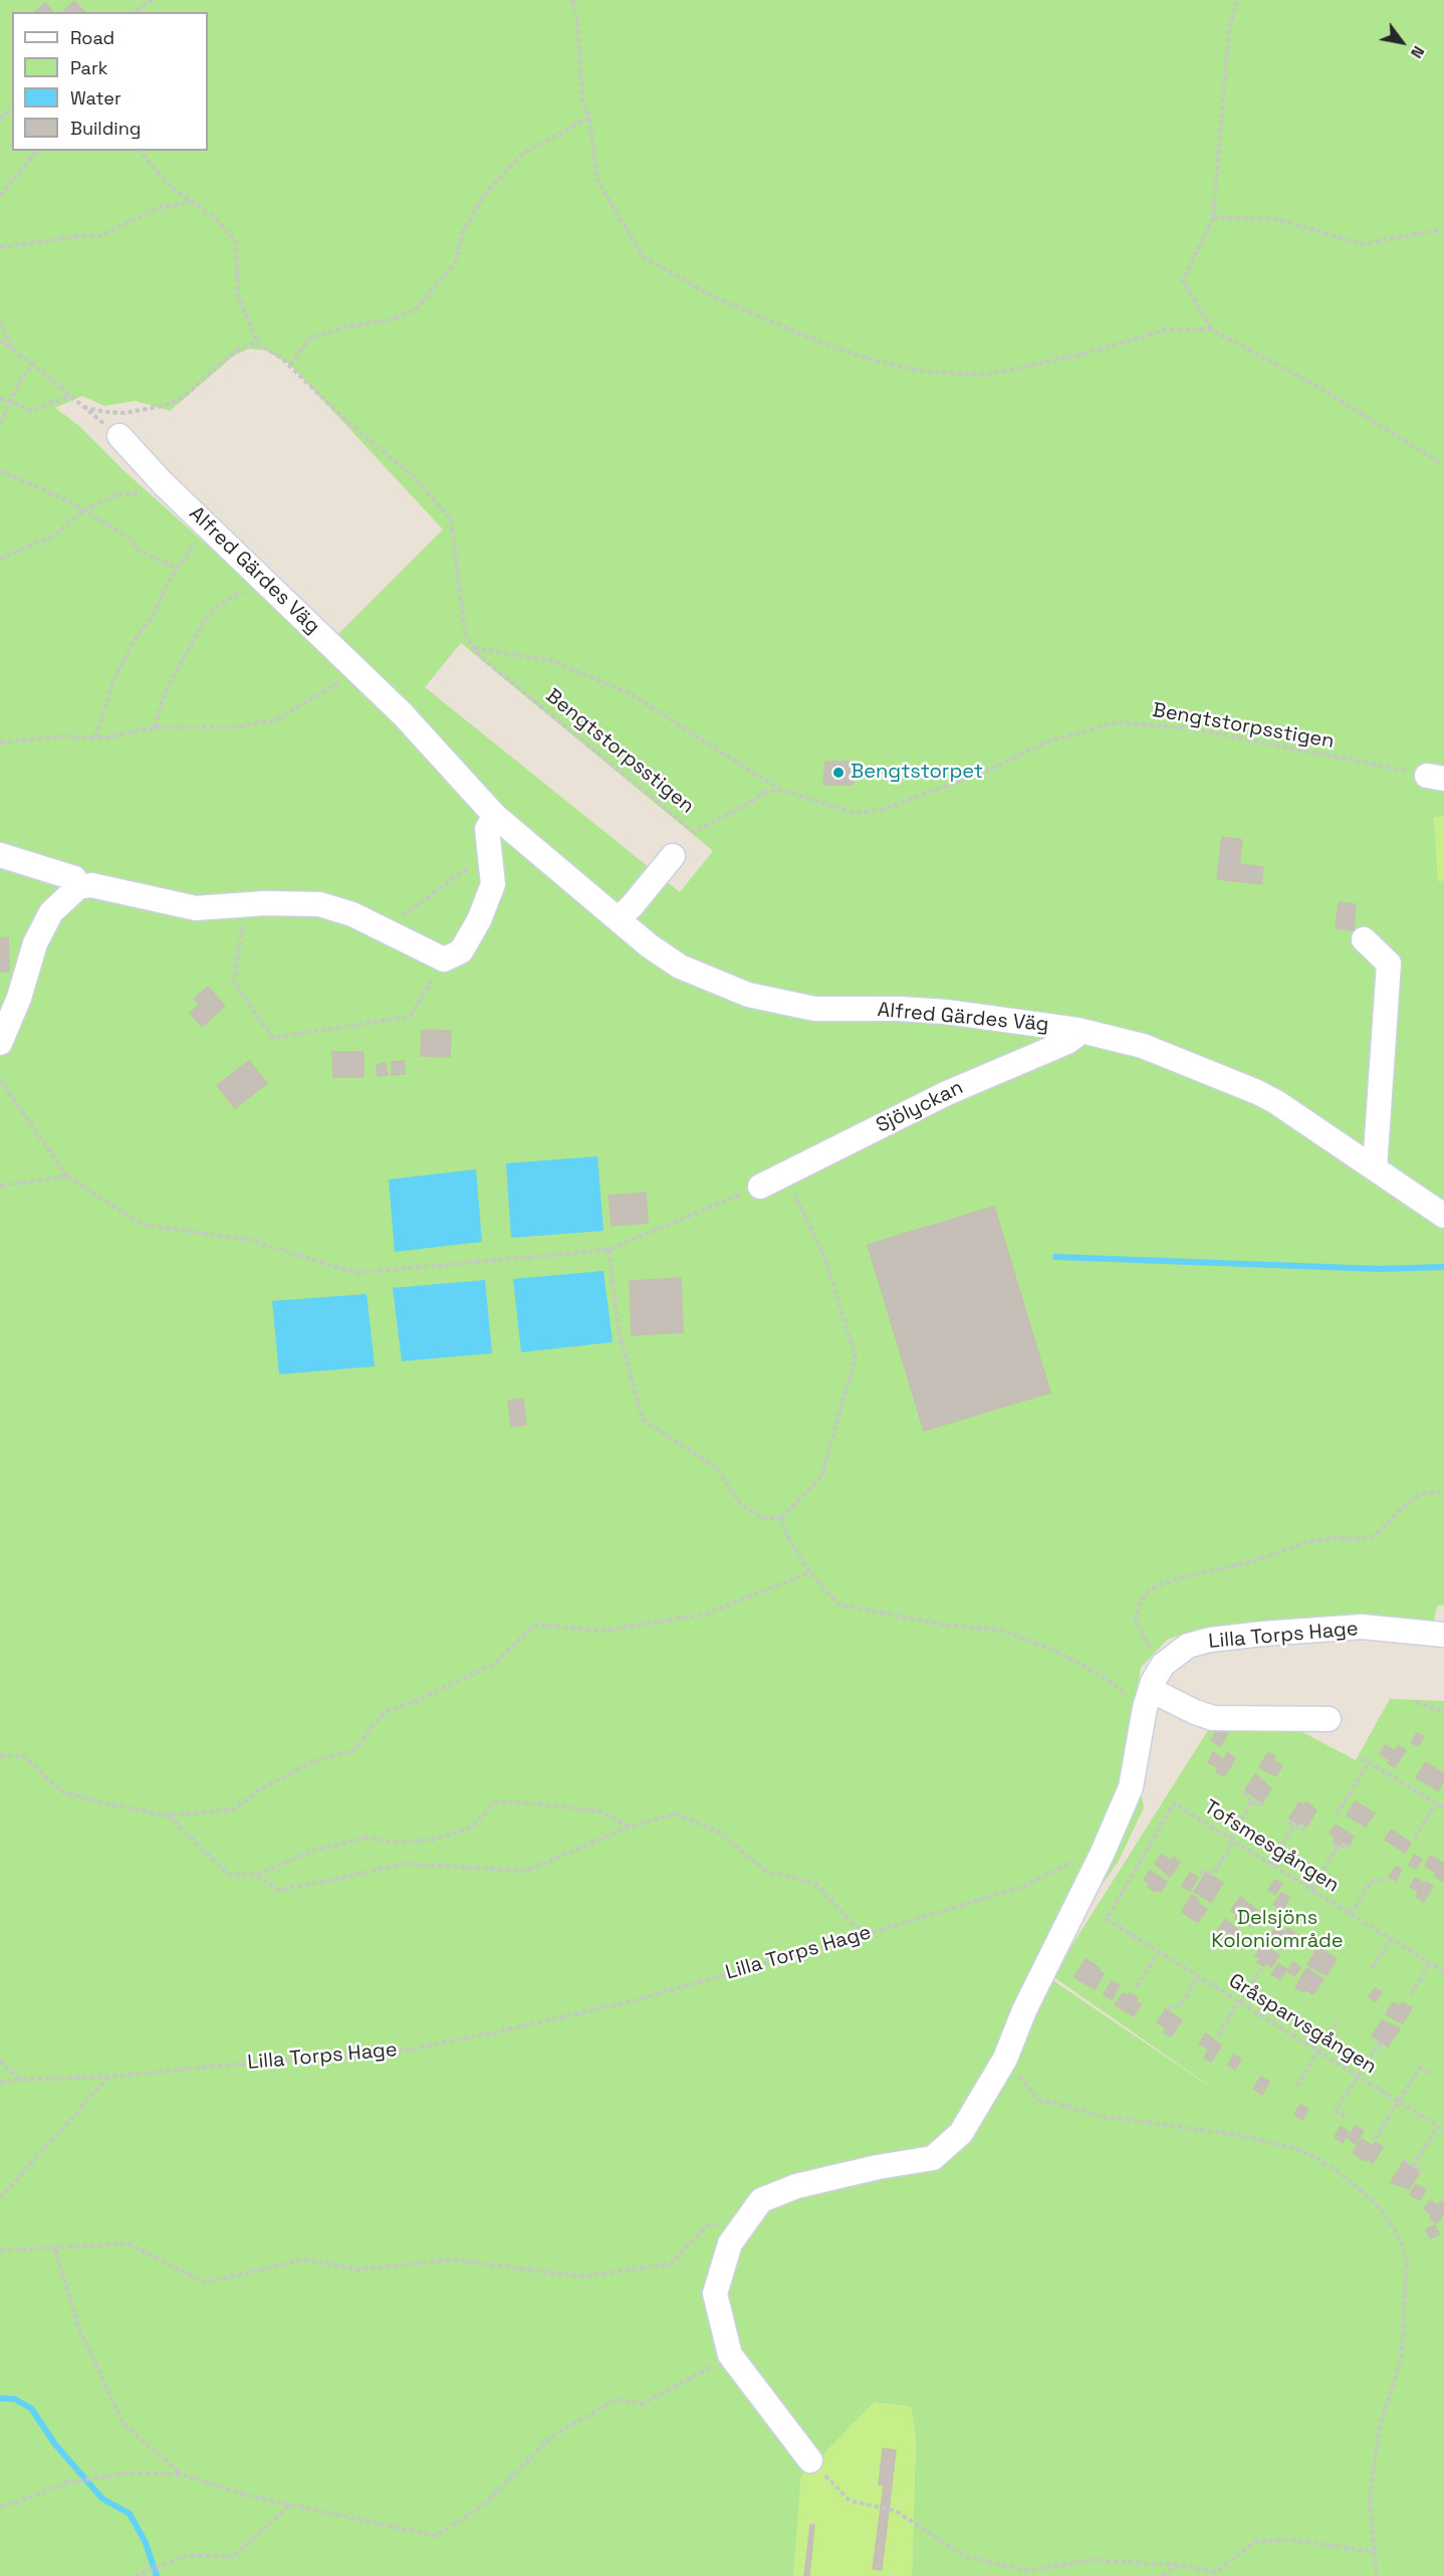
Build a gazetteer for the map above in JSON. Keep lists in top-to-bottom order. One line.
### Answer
{"streets":{"street":["Alfred Gärdes Väg","Sjölyckan","Lilla Torps Hage"],"path":["Bengtstorpsstigen","Tofsmesgången","Gråsparvsgången"]},"crossings":[["Alfred Gärdes Väg","Sjölyckan"],["Tofsmesgången","Gråsparvsgången"]],"parks":["Delsjöns Koloniområde"],"places":["Bengtstorpet"],"legend":["Road","Park","Water","Building"],"north":"bottom right"}
